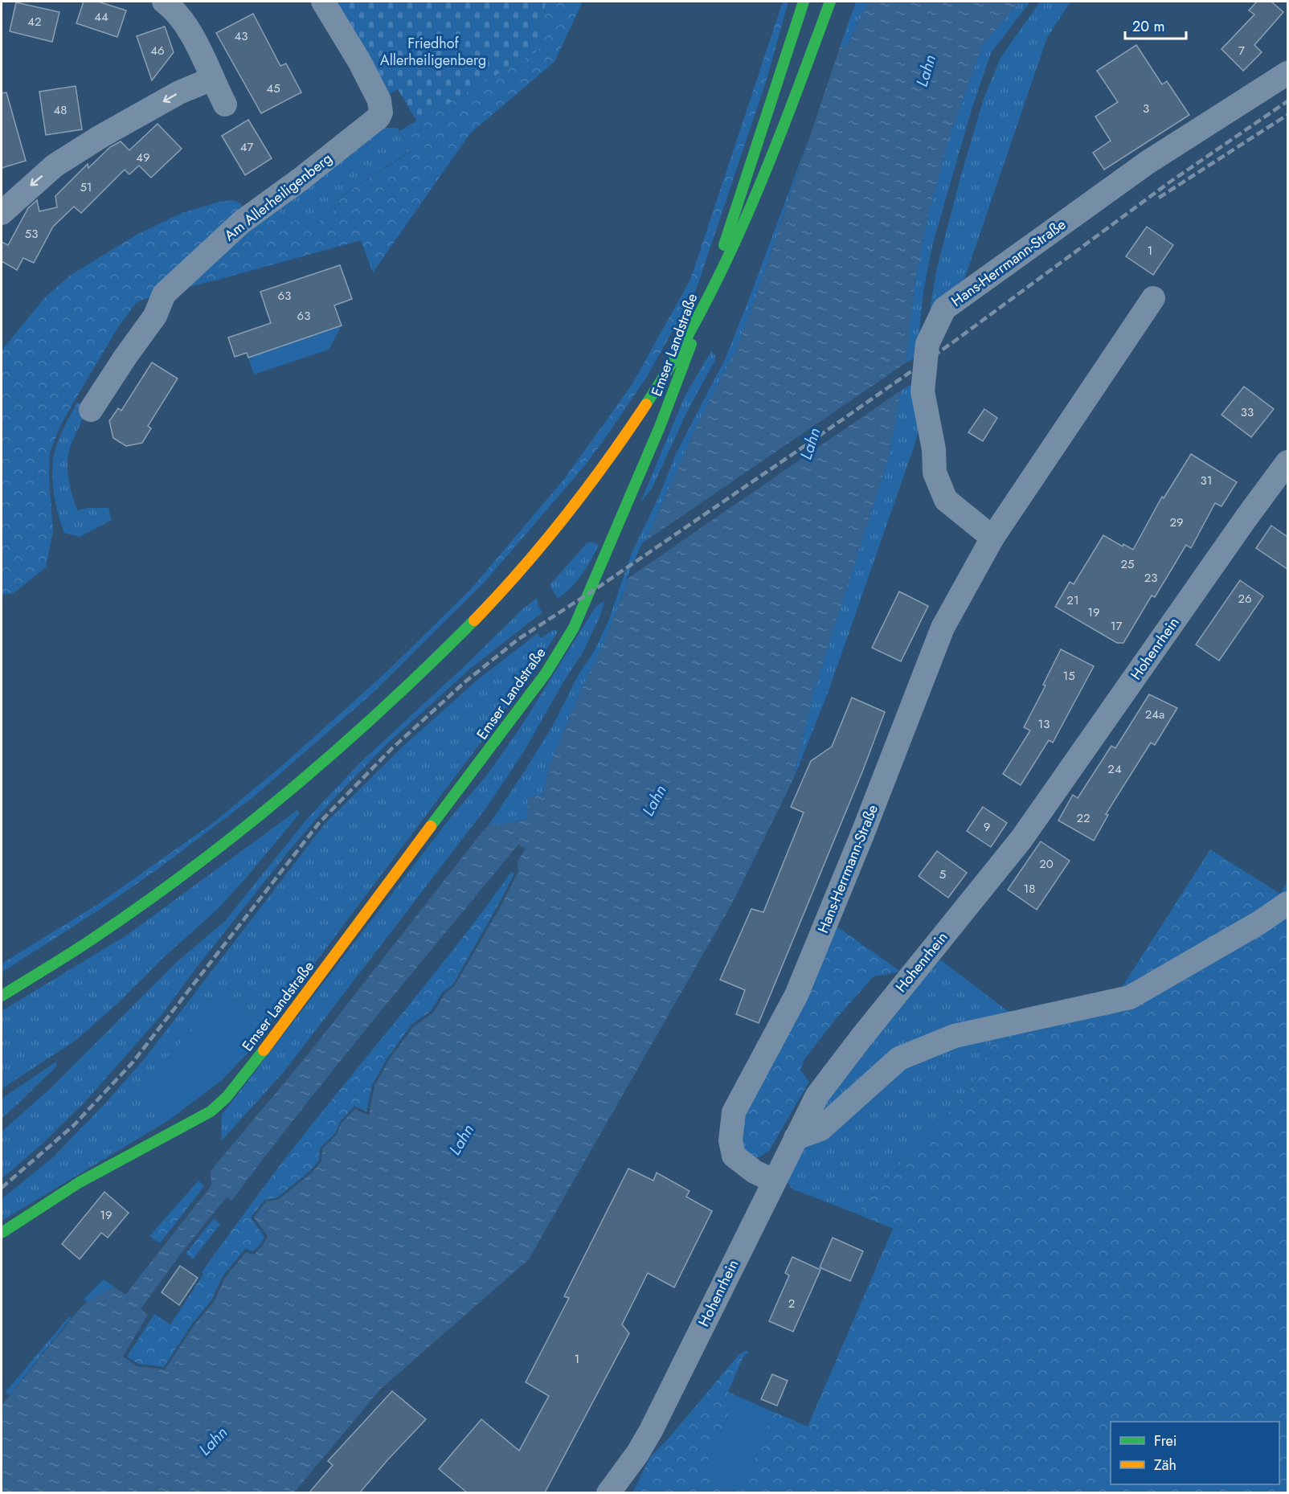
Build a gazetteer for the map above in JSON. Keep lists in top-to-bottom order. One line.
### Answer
{"streets":{"street":["Am Allerheiligenberg","Hans-Herrmann-Straße","Emser Landstraße","Hohenrhein"]},"crossings":[["Hans-Herrmann-Straße","Hohenrhein"]],"water":["Lahn"],"parks":["Friedhof Allerheiligenberg"],"house_numbers":["44","42","43","46","7","45","3","48","47","49","51","53","1","63","63","33","31","29","25","23","26","21","19","17","15","24a","13","24","22","9","20","5","18","19","2","1"],"legend":["Frei","Zäh"],"scale_bar":"20 m"}
